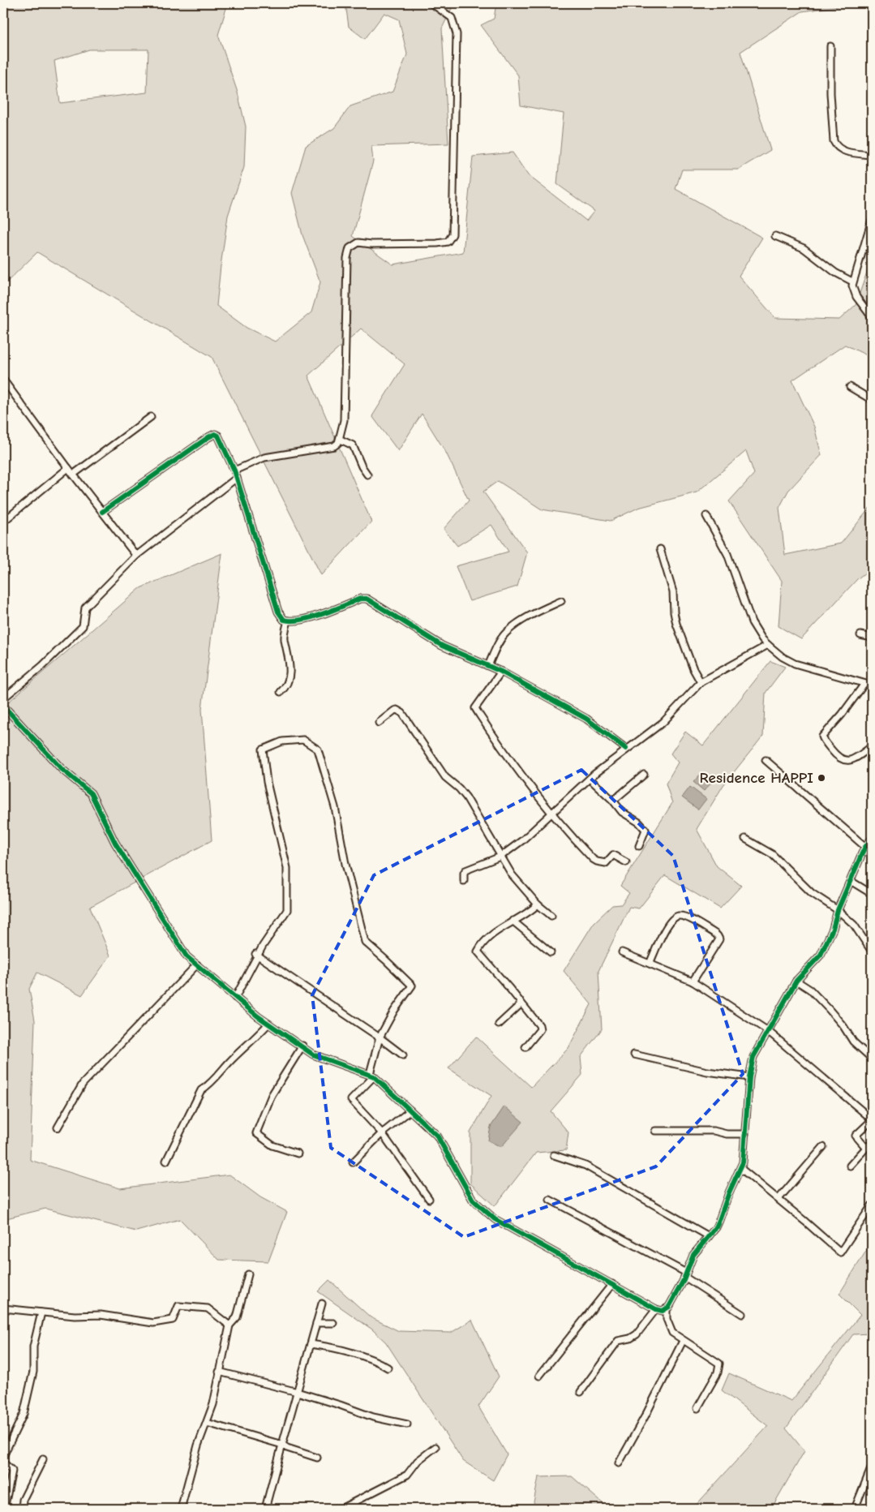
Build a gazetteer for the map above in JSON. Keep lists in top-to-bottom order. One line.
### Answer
{"places":["Residence HAPPI"]}
